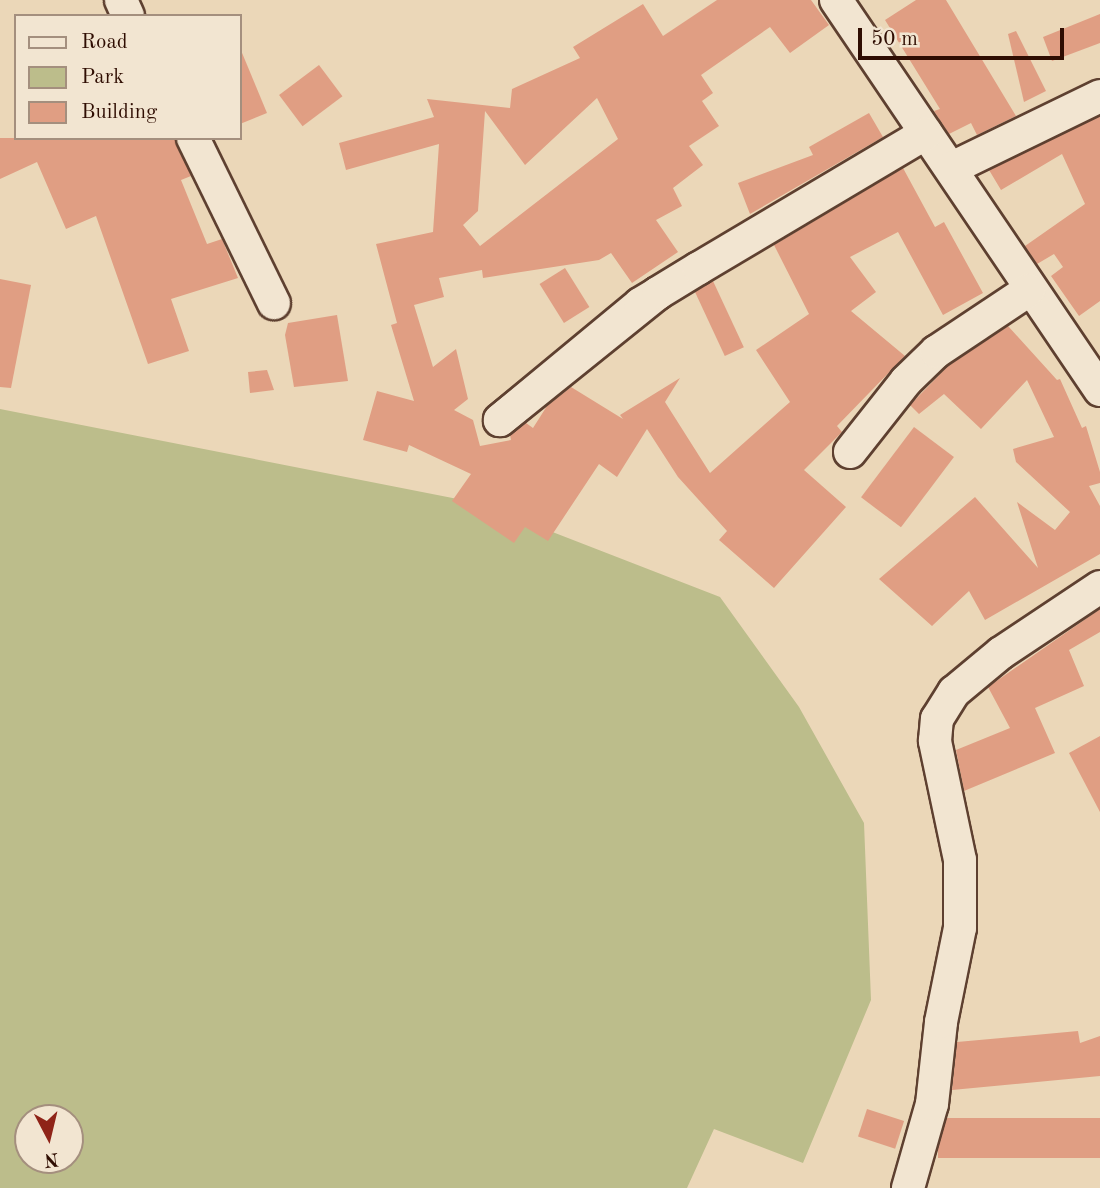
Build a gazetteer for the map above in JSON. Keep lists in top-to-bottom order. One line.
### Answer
{"legend":["Road","Park","Building"],"scale_bar":"50 m","north":"bottom"}
